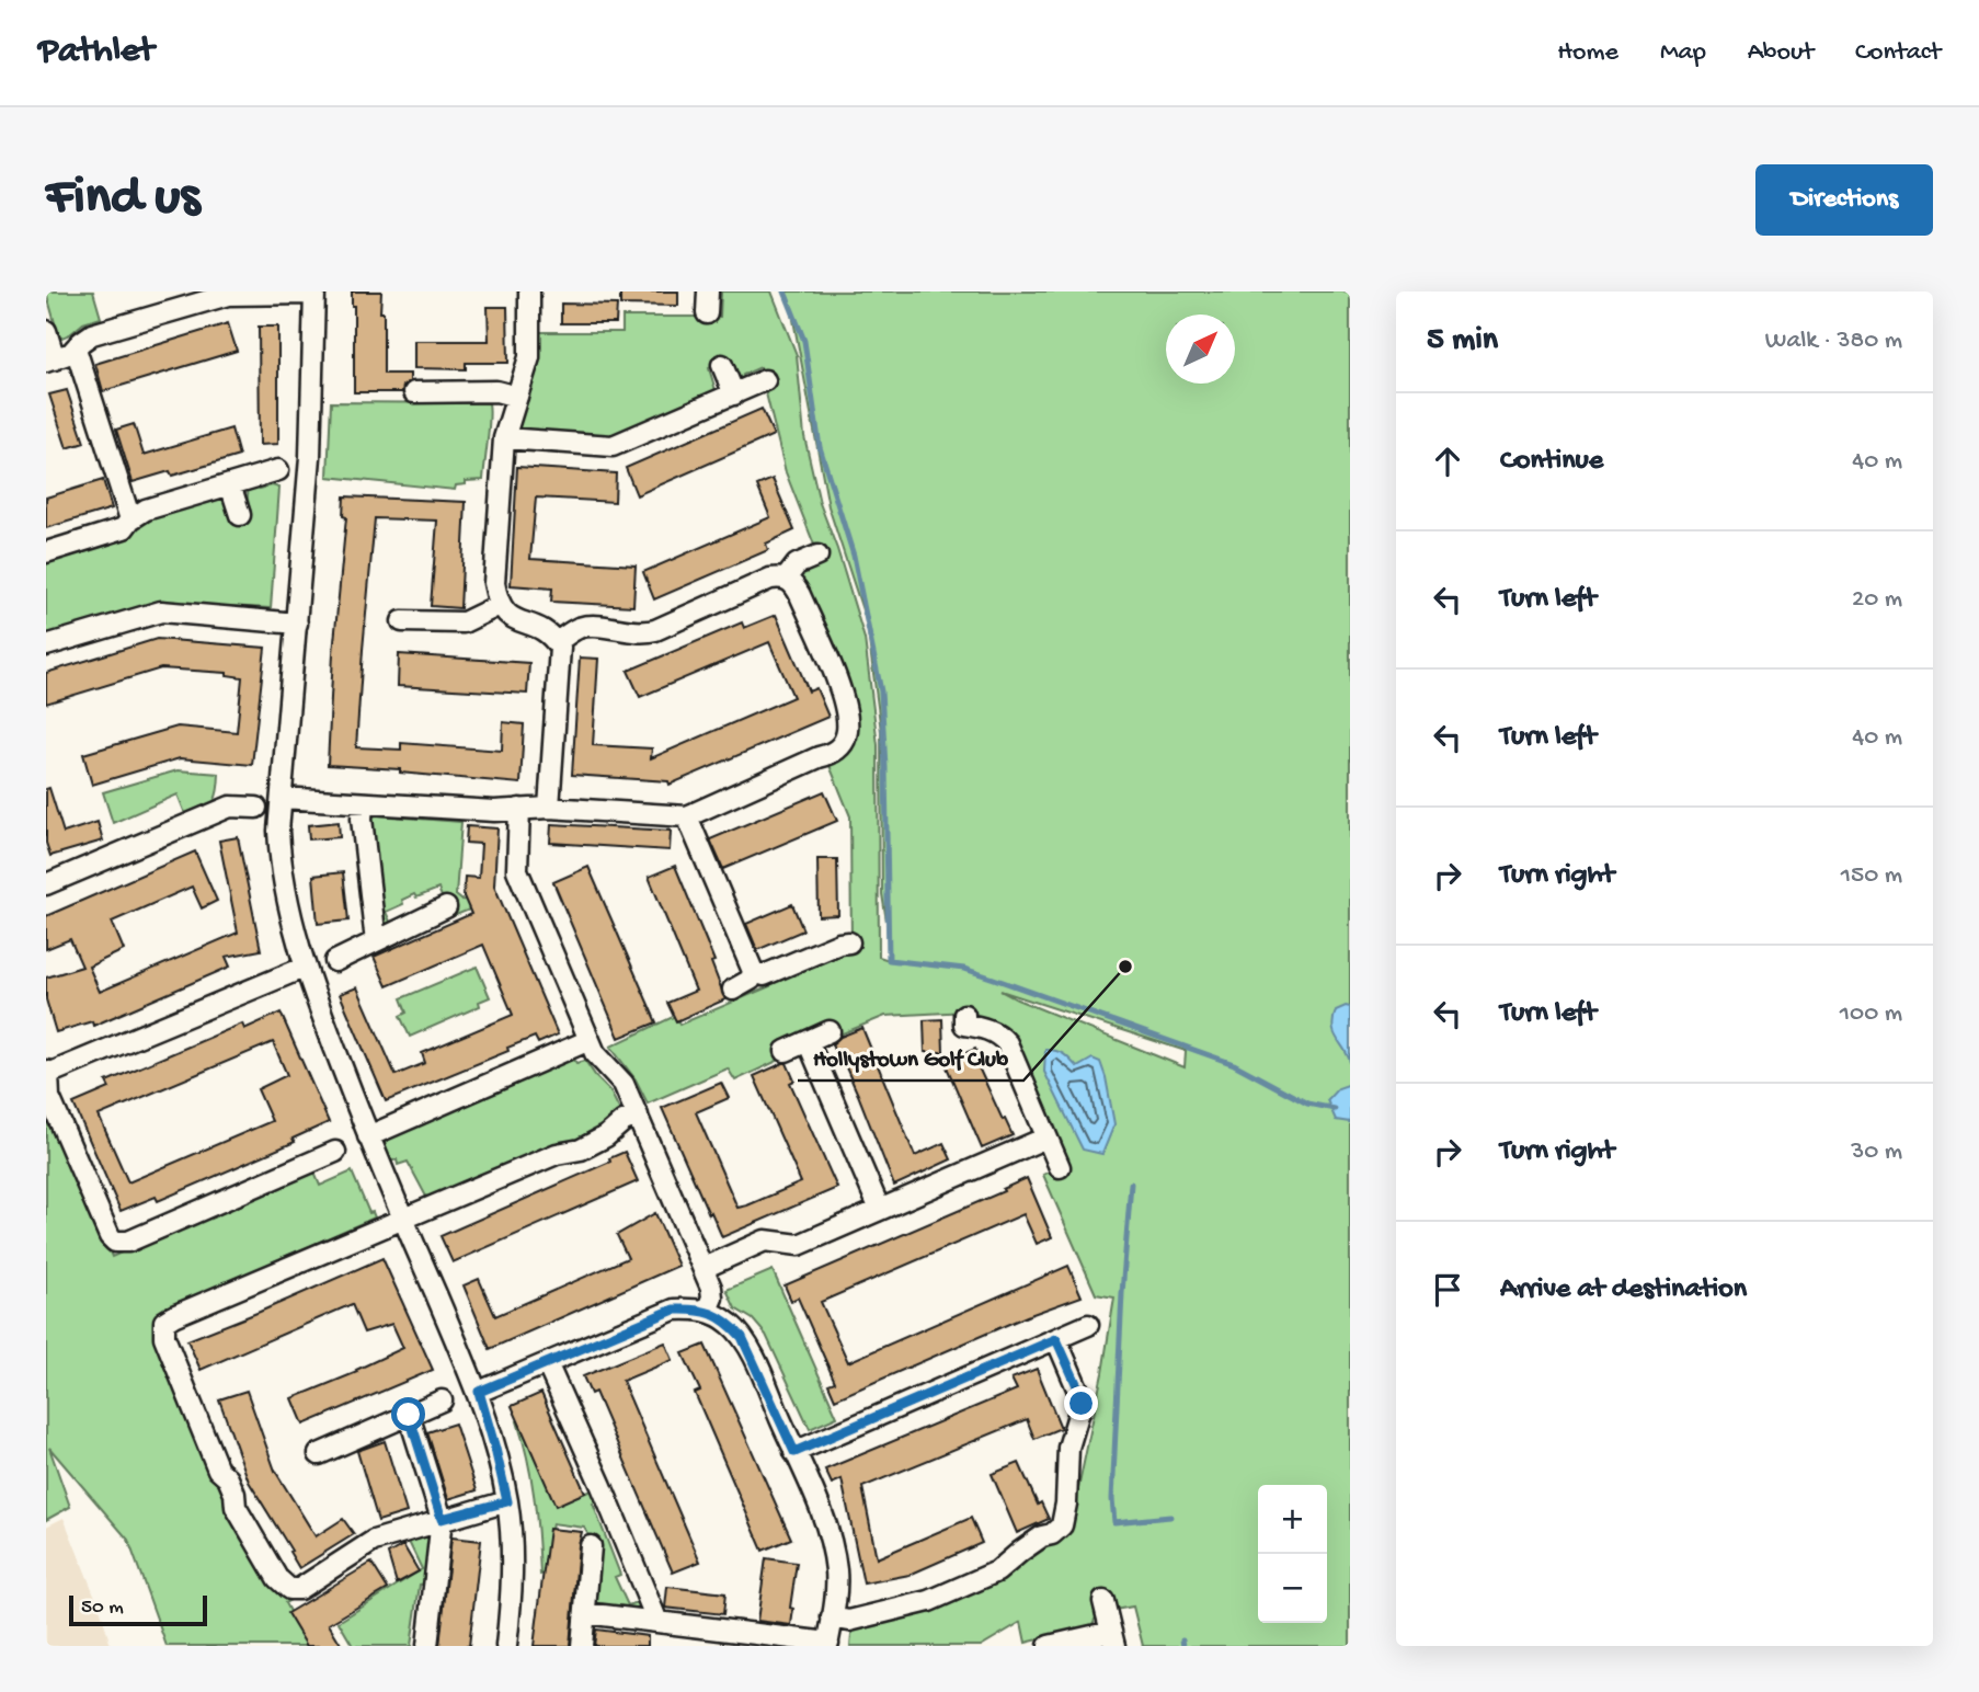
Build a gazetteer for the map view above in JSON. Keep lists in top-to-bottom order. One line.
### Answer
{"places":["Hollystown Golf Club"],"scale_bar":"50 m","north":"top right","page":{"header":"Pathlet","nav":["Home","Map","About","Contact"],"buttons":"Directions","title":"Find us","heading":["5 min","Walk · 380 m"],"list":[["Continue","40 m"],["Turn left","20 m"],["Turn left","40 m"],["Turn right","150 m"],["Turn left","100 m"],["Turn right","30 m"],"Arrive at destination"],"map_buttons":["+","−"],"scale":"50 m"}}
